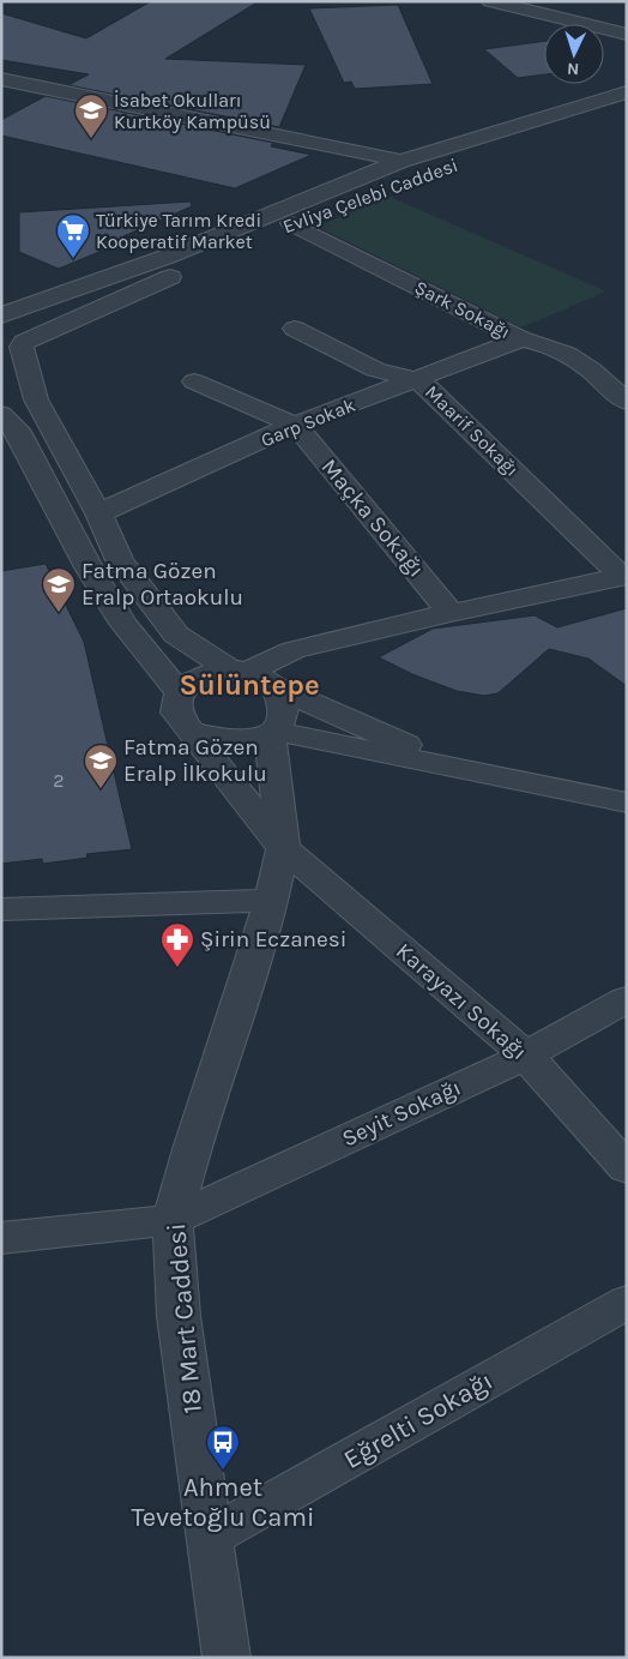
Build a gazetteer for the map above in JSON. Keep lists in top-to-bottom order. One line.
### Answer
{"streets":{"street":["Evliya Çelebi Caddesi","Şark Sokağı","Garp Sokak","Maarif Sokağı","Maçka Sokağı","Karayazı Sokağı","Seyit Sokağı","18 Mart Caddesi","Eğrelti Sokağı"]},"crossings":[["Evliya Çelebi Caddesi","Şark Sokağı"],["Şark Sokağı","Garp Sokak"],["Garp Sokak","Maarif Sokağı"],["Garp Sokak","Maçka Sokağı"],["Karayazı Sokağı","Seyit Sokağı"],["Karayazı Sokağı","18 Mart Caddesi"],["Seyit Sokağı","18 Mart Caddesi"],["18 Mart Caddesi","Eğrelti Sokağı"]],"districts":["Sülüntepe"],"places":{"school or university":["İsabet Okulları Kurtköy Kampüsü","Fatma Gözen Eralp Ortaokulu","Fatma Gözen Eralp İlkokulu"],"supermarket":["Türkiye Tarım Kredi Kooperatif Market"],"pharmacy":["Şirin Eczanesi"],"bus stop":["Ahmet Tevetoğlu Cami"]},"house_numbers":["2"],"north":"bottom"}
